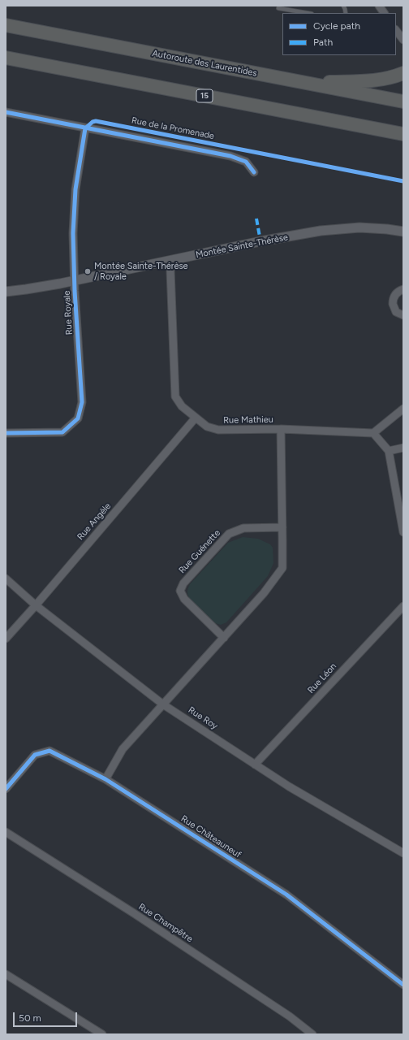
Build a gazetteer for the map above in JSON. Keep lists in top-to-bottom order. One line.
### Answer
{"streets":{"highway":["Autoroute des Laurentides","15"],"street":["Rue de la Promenade","Montée Sainte-Thérèse","Rue Royale","Rue Mathieu","Rue Angèle","Rue Guénette","Rue Léon","Rue Roy","Rue Châteauneuf","Rue Champêtre"]},"crossings":[["Rue de la Promenade","Rue Royale"],["Montée Sainte-Thérèse","Rue Royale"],["Montée Sainte-Thérèse","Rue Mathieu"],["Rue Mathieu","Rue Angèle"],["Rue Angèle","Rue Roy"],["Rue Léon","Rue Roy"]],"places":["Montée Sainte-Thérèse / Royale"],"legend":["Cycle path","Path"],"scale_bar":"50 m"}
